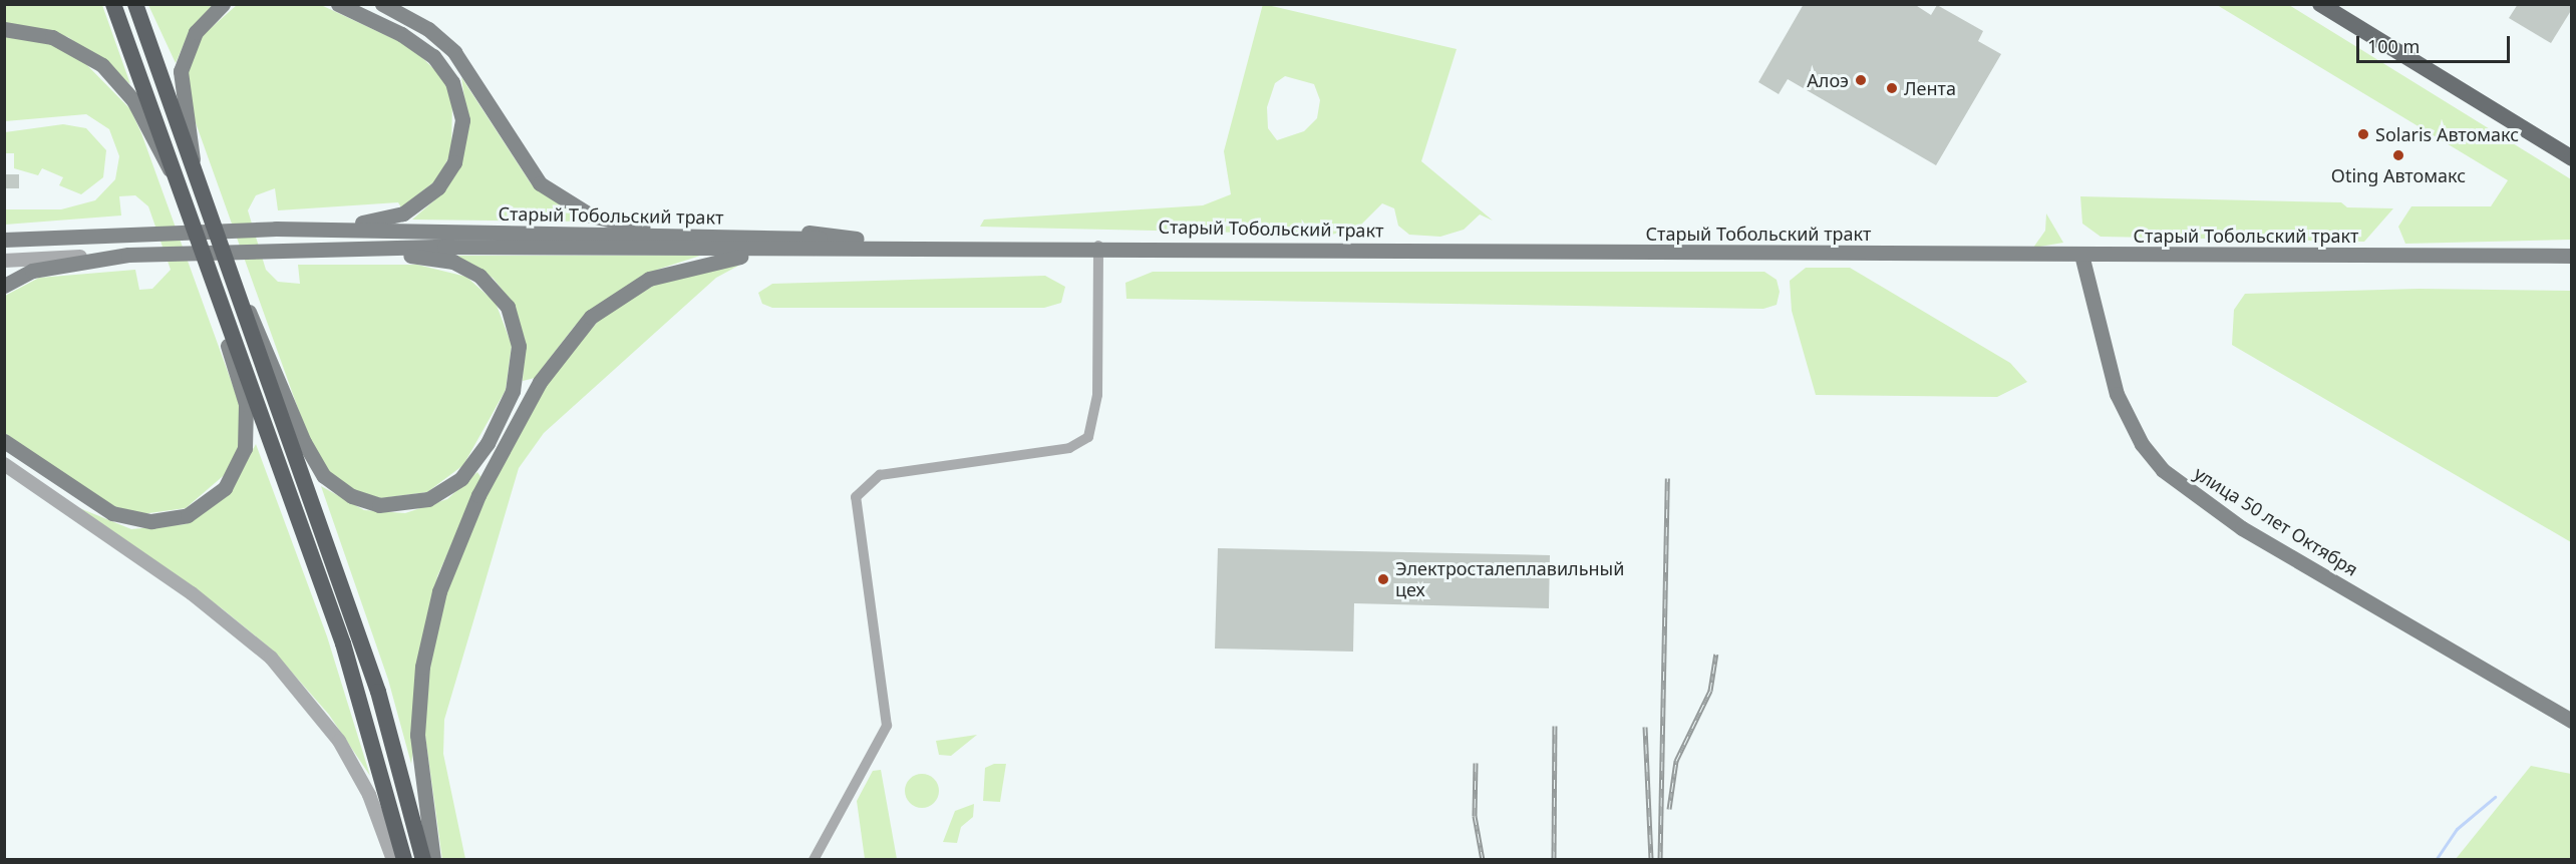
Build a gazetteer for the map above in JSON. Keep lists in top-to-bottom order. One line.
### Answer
{"streets":{"main road":["Старый Тобольский тракт","улица 50 лет Октября"]},"crossings":[["Старый Тобольский тракт","улица 50 лет Октября"]],"places":["Алоэ","Лента","Solaris Автомакс","Oting Автомакс","Электросталеплавильный цех"],"scale_bar":"100 m"}
